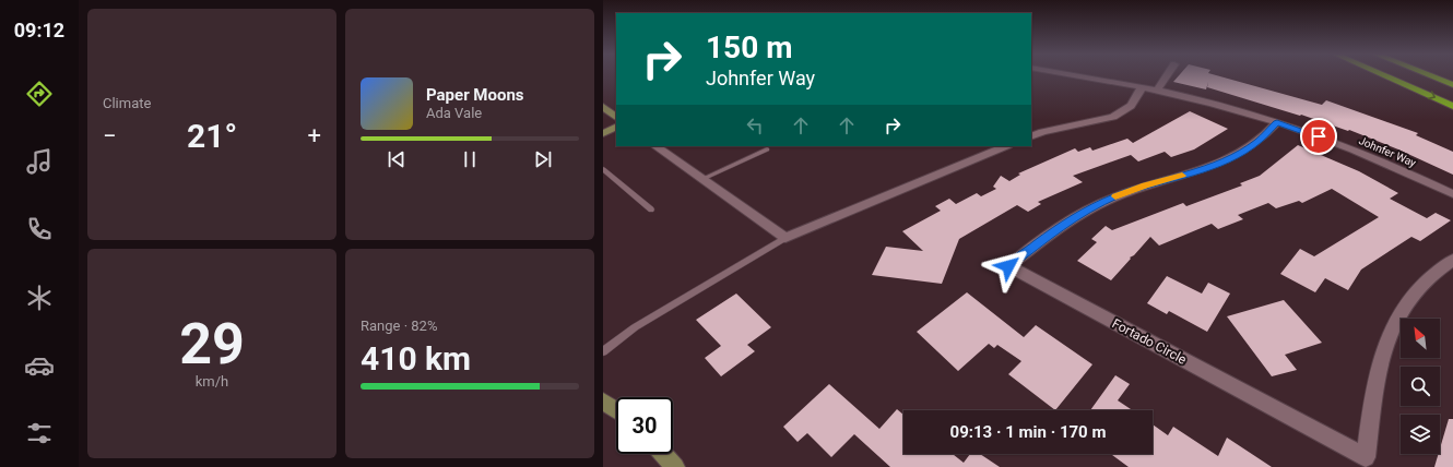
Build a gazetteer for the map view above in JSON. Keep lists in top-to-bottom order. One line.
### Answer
{"streets":{"street":["Johnfer Way","Fortado Circle"]},"crossings":[["Johnfer Way","Fortado Circle"]],"north":"top left","page":{"tabs":"09:12","tile":["Climate",["29","km/h"],["Range · 82%","410 km"]],"turn":["150 m","Johnfer Way"],"song":["Paper Moons","Ada Vale"],"heat":["−","21°","+"],"limit":"30","trip":"09:13 · 1 min · 170 m"}}
